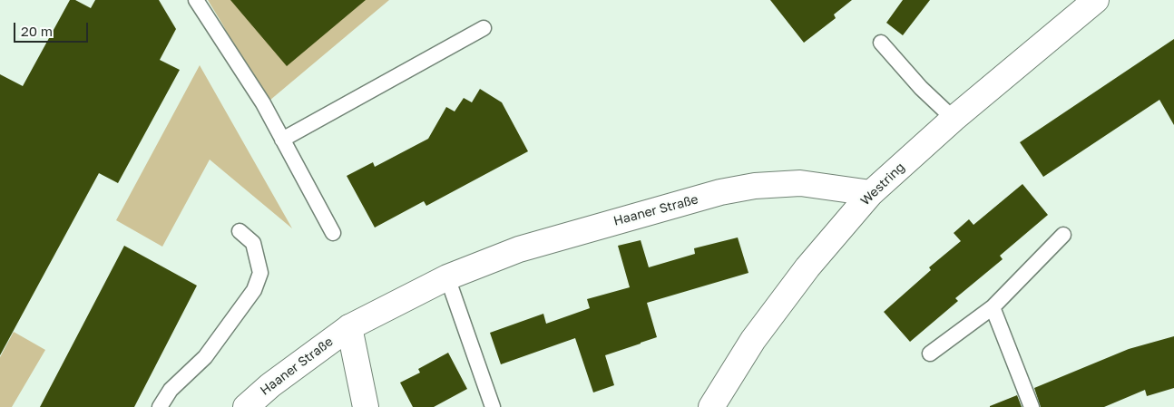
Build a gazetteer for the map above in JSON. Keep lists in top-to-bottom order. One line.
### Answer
{"streets":{"main road":["Westring","Haaner Straße"]},"crossings":[["Westring","Haaner Straße"]],"scale_bar":"20 m"}
